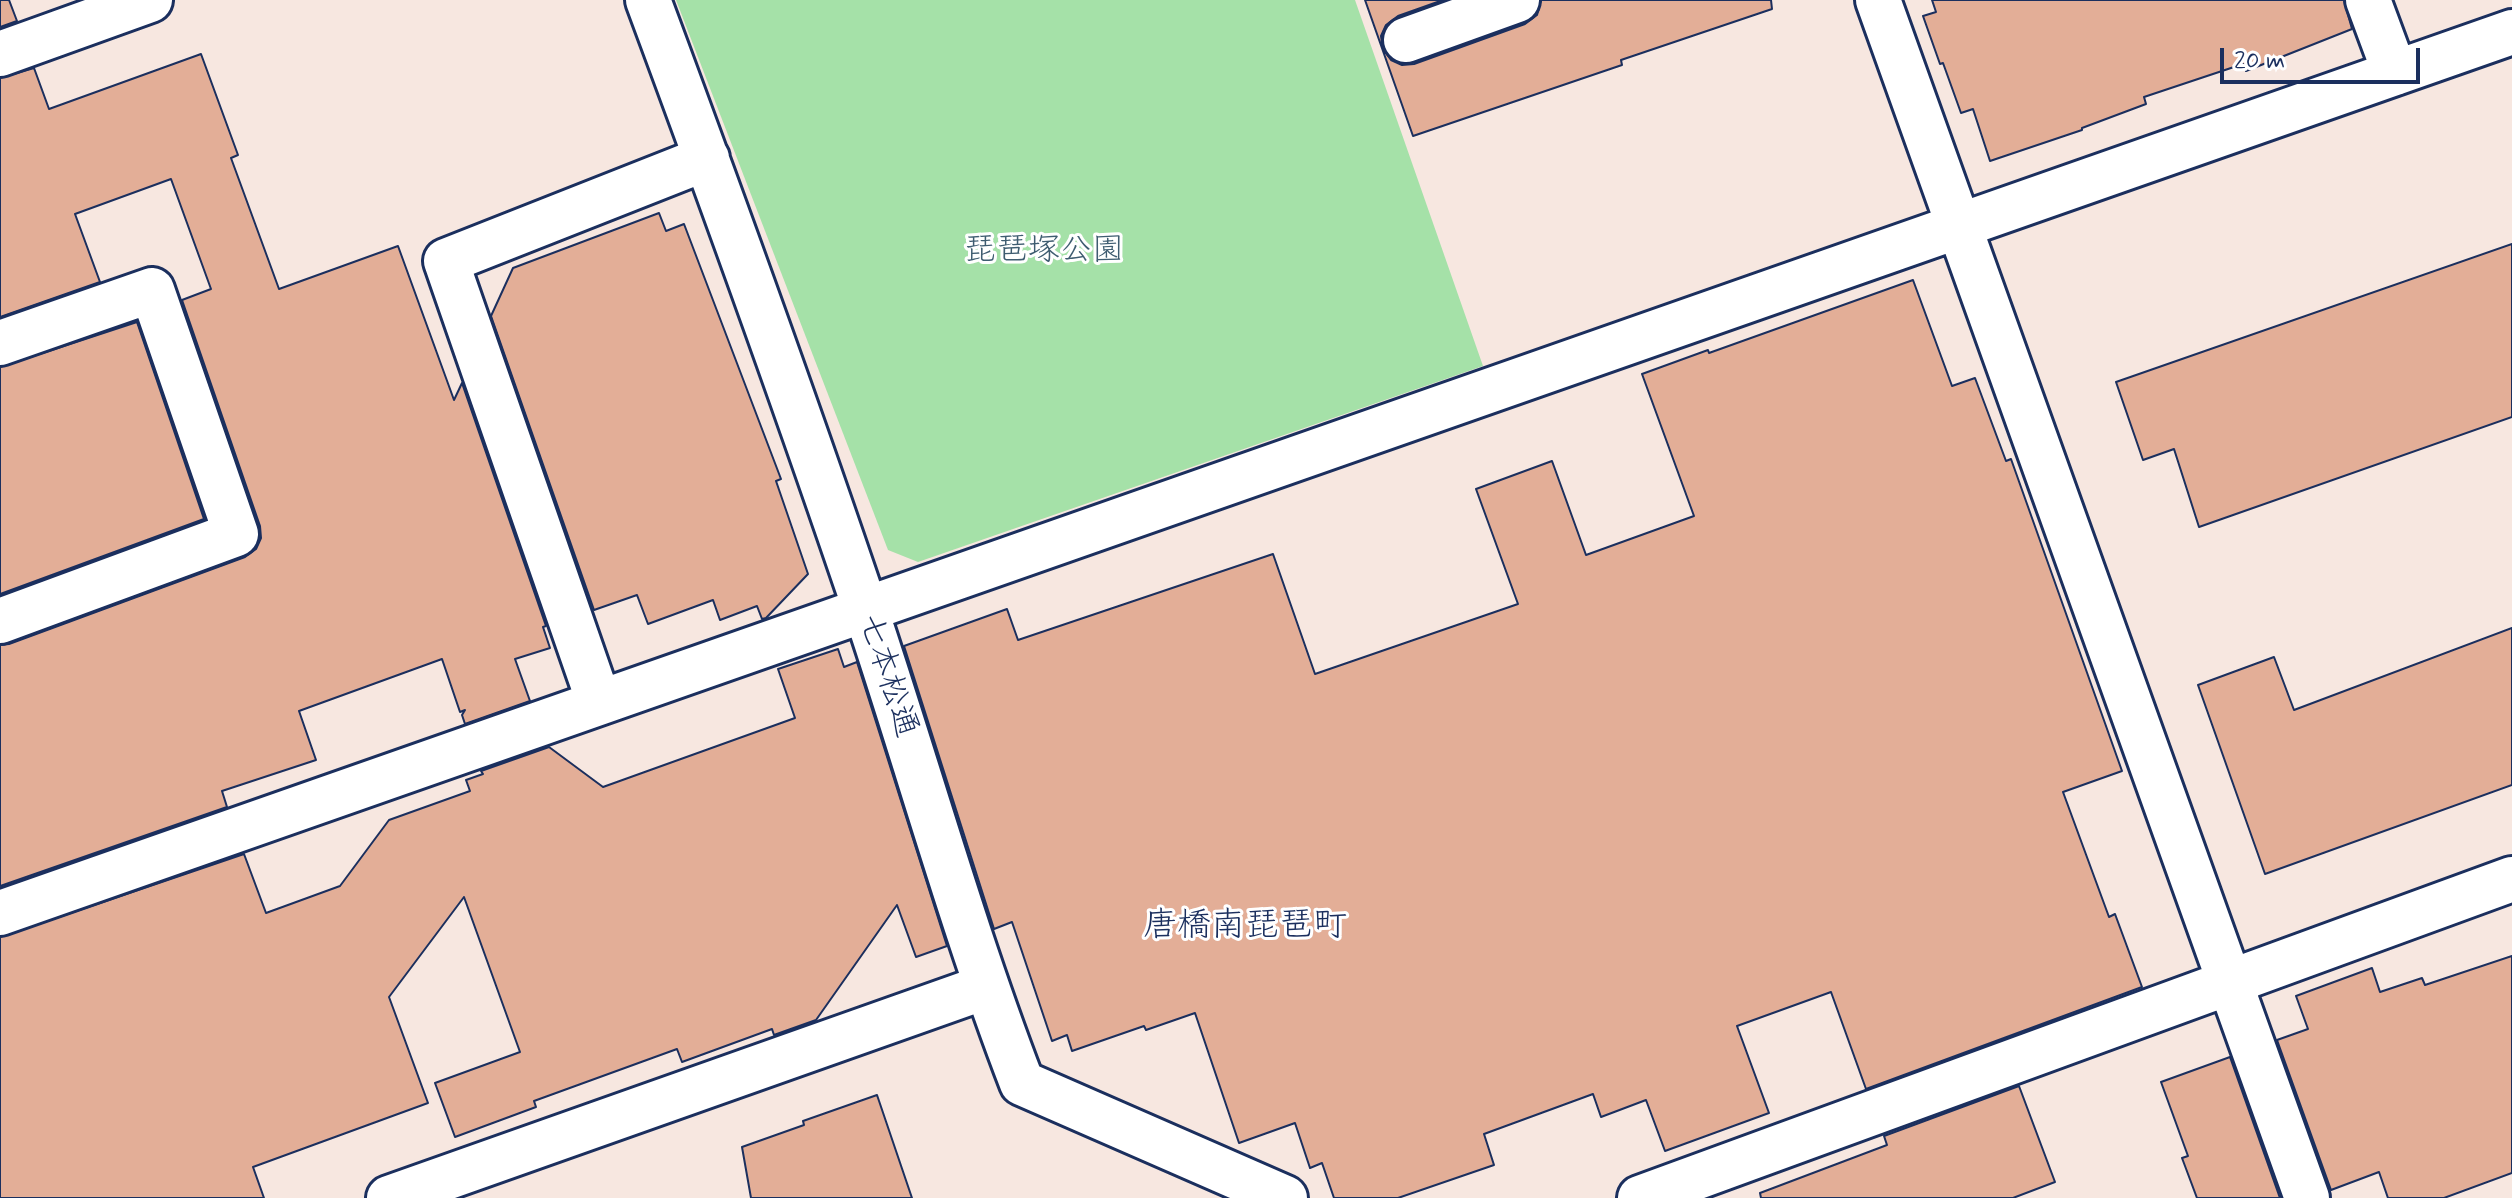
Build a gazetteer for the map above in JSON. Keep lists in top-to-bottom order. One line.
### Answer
{"streets":{"street":["七本松通"]},"districts":["唐橋南琵琶町"],"parks":["琵琶塚公園"],"scale_bar":"20 m"}
